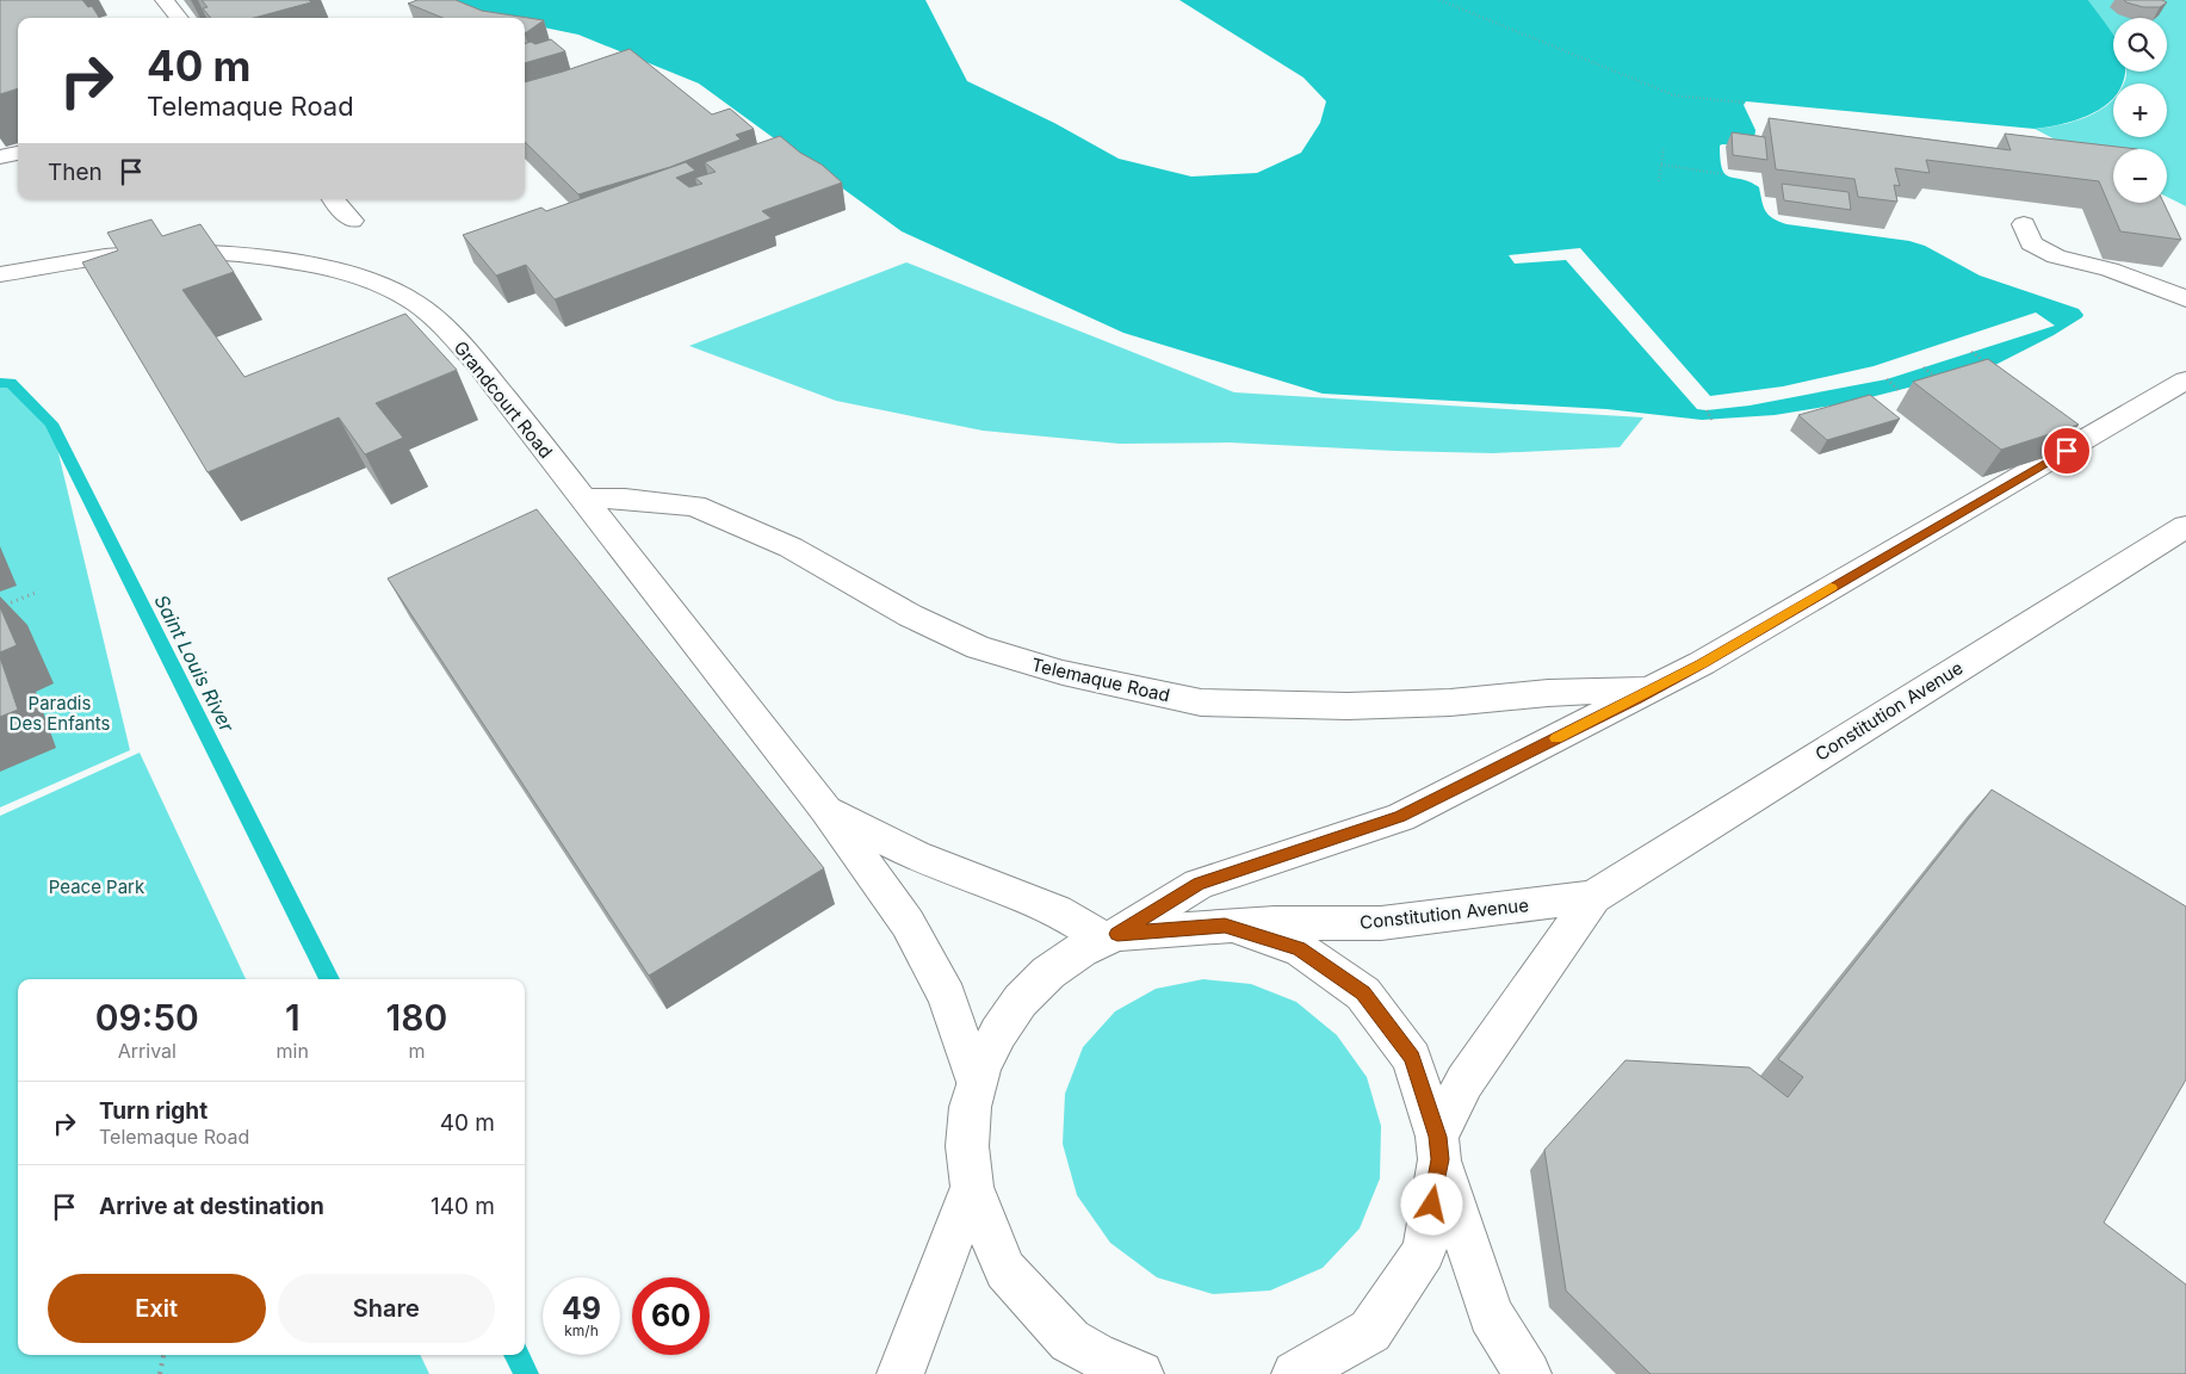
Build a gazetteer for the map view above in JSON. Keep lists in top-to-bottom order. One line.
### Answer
{"streets":{"street":["Grandcourt Road","Telemaque Road","Constitution Avenue"]},"crossings":[["Grandcourt Road","Telemaque Road"],["Telemaque Road","Constitution Avenue"]],"water":["Saint Louis River"],"parks":["Paradis Des Enfants","Peace Park"],"page":{"map_buttons":["+","−"],"turn":["40 m","Telemaque Road"],"then":"Then","eta":["09:50","Arrival","1","min","180","m"],"list":[{"name":"Turn right","note":"Telemaque Road","value":"40 m"},{"name":"Arrive at destination","value":"140 m"}],"buttons":["Exit","Share"],"speed":"49 km/h","limit":"60"}}
